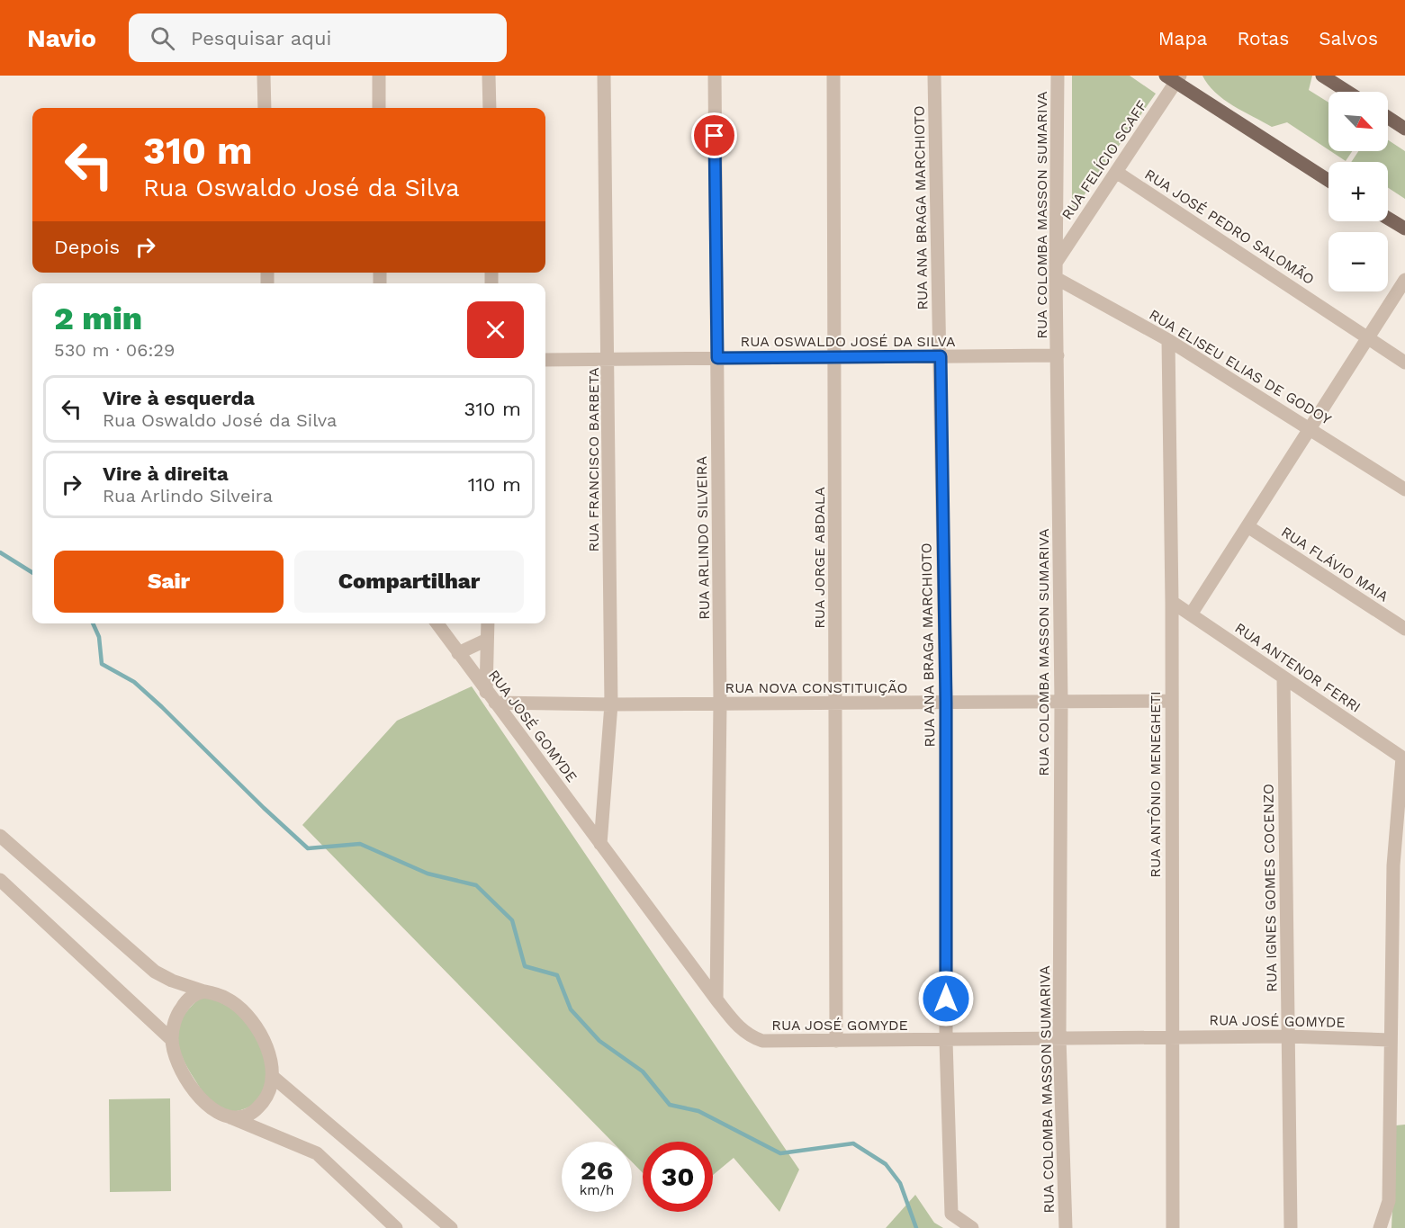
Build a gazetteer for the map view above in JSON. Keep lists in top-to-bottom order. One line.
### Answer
{"streets":{"street":["RUA FELÍCIO SCAFF","RUA ANA BRAGA MARCHIOTO","RUA COLOMBA MASSON SUMARIVA","RUA JOSÉ PEDRO SALOMÃO","RUA OSWALDO JOSÉ DA SILVA","RUA ELISEU ELIAS DE GODOY","RUA FRANCISCO BARBETA","RUA ARLINDO SILVEIRA","RUA JORGE ABDALA","RUA FLÁVIO MAIA","RUA ANTENOR FERRI","RUA NOVA CONSTITUIÇÃO","RUA JOSÉ GOMYDE","RUA ANTÔNIO MENEGHETI","RUA IGNES GOMES COCENZO"]},"crossings":[["RUA FELÍCIO SCAFF","RUA COLOMBA MASSON SUMARIVA"],["RUA FELÍCIO SCAFF","RUA JOSÉ PEDRO SALOMÃO"],["RUA ANA BRAGA MARCHIOTO","RUA OSWALDO JOSÉ DA SILVA"],["RUA ANA BRAGA MARCHIOTO","RUA NOVA CONSTITUIÇÃO"],["RUA ANA BRAGA MARCHIOTO","RUA JOSÉ GOMYDE"],["RUA COLOMBA MASSON SUMARIVA","RUA OSWALDO JOSÉ DA SILVA"],["RUA COLOMBA MASSON SUMARIVA","RUA ELISEU ELIAS DE GODOY"],["RUA COLOMBA MASSON SUMARIVA","RUA NOVA CONSTITUIÇÃO"],["RUA COLOMBA MASSON SUMARIVA","RUA JOSÉ GOMYDE"],["RUA OSWALDO JOSÉ DA SILVA","RUA FRANCISCO BARBETA"],["RUA OSWALDO JOSÉ DA SILVA","RUA ARLINDO SILVEIRA"],["RUA OSWALDO JOSÉ DA SILVA","RUA JORGE ABDALA"],["RUA ELISEU ELIAS DE GODOY","RUA ANTÔNIO MENEGHETI"],["RUA FRANCISCO BARBETA","RUA NOVA CONSTITUIÇÃO"],["RUA FRANCISCO BARBETA","RUA JOSÉ GOMYDE"],["RUA ARLINDO SILVEIRA","RUA NOVA CONSTITUIÇÃO"],["RUA ARLINDO SILVEIRA","RUA JOSÉ GOMYDE"],["RUA JORGE ABDALA","RUA NOVA CONSTITUIÇÃO"],["RUA JORGE ABDALA","RUA JOSÉ GOMYDE"],["RUA ANTENOR FERRI","RUA ANTÔNIO MENEGHETI"],["RUA ANTENOR FERRI","RUA IGNES GOMES COCENZO"],["RUA NOVA CONSTITUIÇÃO","RUA JOSÉ GOMYDE"],["RUA NOVA CONSTITUIÇÃO","RUA ANTÔNIO MENEGHETI"],["RUA JOSÉ GOMYDE","RUA ANTÔNIO MENEGHETI"],["RUA JOSÉ GOMYDE","RUA IGNES GOMES COCENZO"]],"north":"bottom right","page":{"header":"Navio","search":"Pesquisar aqui","nav":["Mapa","Rotas","Salvos"],"map_buttons":["+","−"],"turn":["310 m","Rua Oswaldo José da Silva"],"then":"Depois","heading":["2 min","530 m · 06:29"],"list":[{"name":"Vire à esquerda","note":"Rua Oswaldo José da Silva","value":"310 m"},{"name":"Vire à direita","note":"Rua Arlindo Silveira","value":"110 m"}],"buttons":["Sair","Compartilhar"],"speed":"26 km/h","limit":"30"}}
